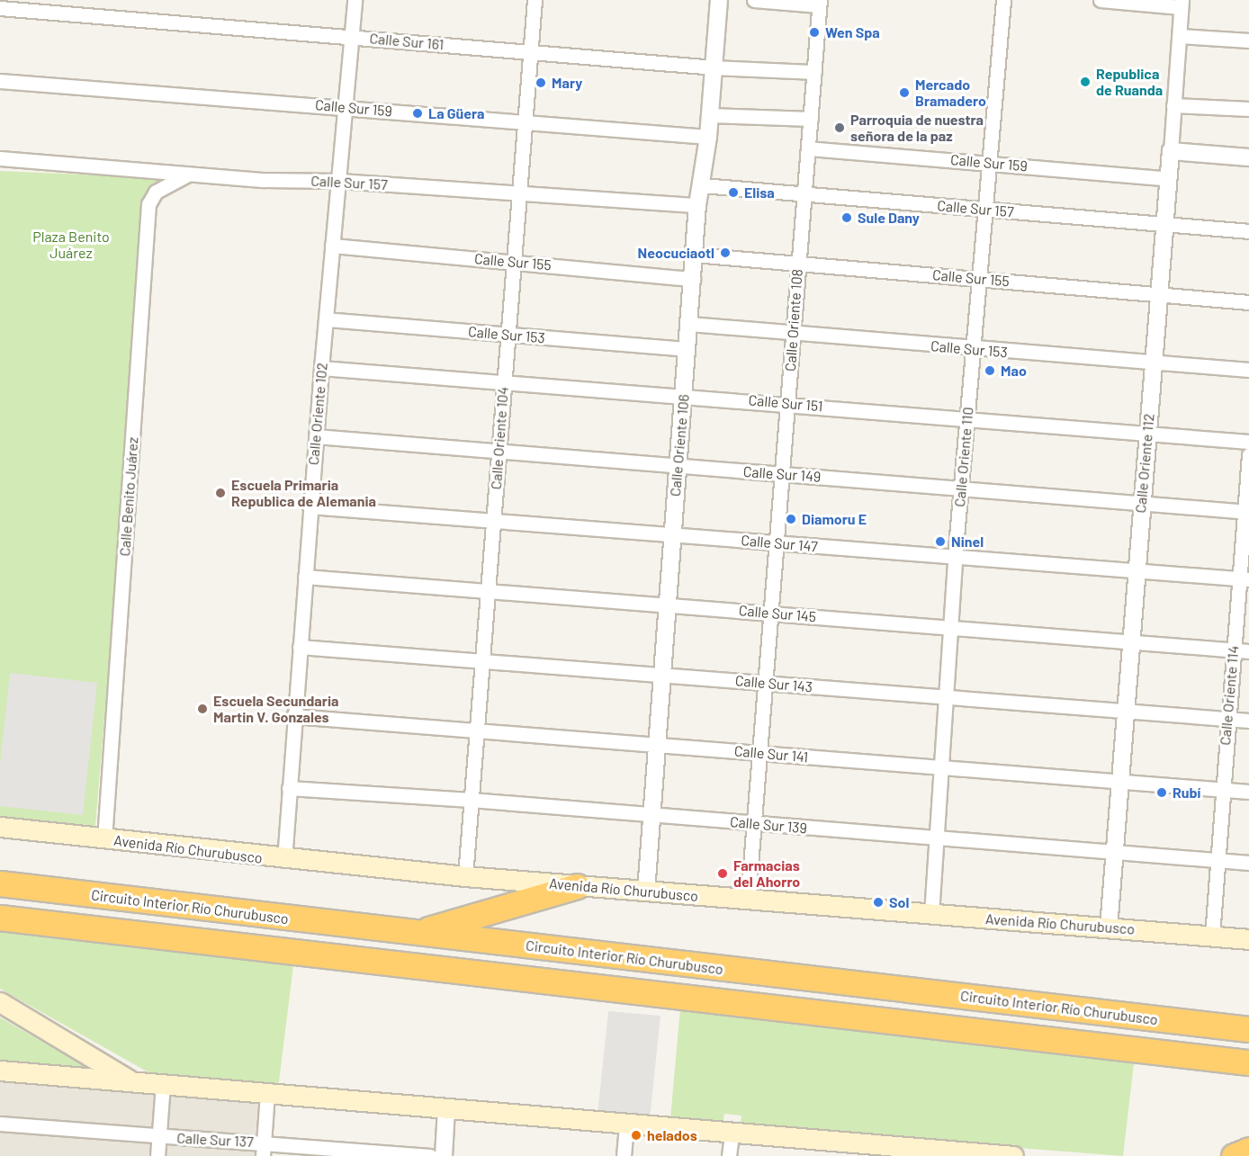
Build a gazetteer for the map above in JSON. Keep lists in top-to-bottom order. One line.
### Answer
{"streets":{"highway":["Circuito Interior Río Churubusco"],"main road":["Avenida Río Churubusco"],"street":["Calle Sur 161","Calle Sur 159","Calle Sur 157","Calle Sur 155","Calle Oriente 108","Calle Sur 153","Calle Sur 151","Calle Oriente 102","Calle Oriente 104","Calle Oriente 106","Calle Oriente 110","Calle Oriente 112","Calle Sur 149","Calle Benito Juárez","Calle Sur 147","Calle Sur 145","Calle Sur 143","Calle Oriente 114","Calle Sur 141","Calle Sur 139","Calle Sur 137"]},"crossings":[["Calle Sur 161","Calle Oriente 108"],["Calle Sur 161","Calle Oriente 102"],["Calle Sur 161","Calle Oriente 104"],["Calle Sur 161","Calle Oriente 106"],["Calle Sur 159","Calle Oriente 108"],["Calle Sur 159","Calle Oriente 102"],["Calle Sur 159","Calle Oriente 104"],["Calle Sur 159","Calle Oriente 106"],["Calle Sur 159","Calle Oriente 110"],["Calle Sur 159","Calle Oriente 112"],["Calle Sur 157","Calle Oriente 108"],["Calle Sur 157","Calle Oriente 102"],["Calle Sur 157","Calle Oriente 104"],["Calle Sur 157","Calle Oriente 106"],["Calle Sur 157","Calle Oriente 110"],["Calle Sur 157","Calle Oriente 112"],["Calle Sur 157","Calle Benito Juárez"],["Calle Sur 155","Calle Oriente 108"],["Calle Sur 155","Calle Oriente 102"],["Calle Sur 155","Calle Oriente 104"],["Calle Sur 155","Calle Oriente 106"],["Calle Sur 155","Calle Oriente 110"],["Calle Sur 155","Calle Oriente 112"],["Calle Oriente 108","Calle Sur 153"],["Calle Oriente 108","Calle Sur 151"],["Calle Oriente 108","Calle Sur 149"],["Calle Oriente 108","Calle Sur 147"],["Calle Oriente 108","Calle Sur 145"],["Calle Oriente 108","Calle Sur 143"],["Calle Oriente 108","Calle Sur 141"],["Calle Oriente 108","Calle Sur 139"],["Calle Oriente 108","Avenida Río Churubusco"],["Calle Sur 153","Calle Oriente 102"],["Calle Sur 153","Calle Oriente 104"],["Calle Sur 153","Calle Oriente 106"],["Calle Sur 153","Calle Oriente 110"],["Calle Sur 153","Calle Oriente 112"],["Calle Sur 151","Calle Oriente 102"],["Calle Sur 151","Calle Oriente 104"],["Calle Sur 151","Calle Oriente 106"],["Calle Sur 151","Calle Oriente 110"],["Calle Sur 151","Calle Oriente 112"],["Calle Oriente 102","Calle Sur 149"],["Calle Oriente 102","Calle Sur 147"],["Calle Oriente 102","Calle Sur 145"],["Calle Oriente 102","Calle Sur 143"],["Calle Oriente 102","Calle Sur 141"],["Calle Oriente 102","Calle Sur 139"],["Calle Oriente 102","Avenida Río Churubusco"],["Calle Oriente 104","Calle Sur 149"],["Calle Oriente 104","Calle Sur 147"],["Calle Oriente 104","Calle Sur 145"],["Calle Oriente 104","Calle Sur 143"],["Calle Oriente 104","Calle Sur 141"],["Calle Oriente 104","Calle Sur 139"],["Calle Oriente 104","Avenida Río Churubusco"],["Calle Oriente 106","Calle Sur 149"],["Calle Oriente 106","Calle Sur 147"],["Calle Oriente 106","Calle Sur 145"],["Calle Oriente 106","Calle Sur 143"],["Calle Oriente 106","Calle Sur 141"],["Calle Oriente 106","Calle Sur 139"],["Calle Oriente 106","Avenida Río Churubusco"],["Calle Oriente 110","Calle Sur 149"],["Calle Oriente 110","Calle Sur 147"],["Calle Oriente 110","Calle Sur 145"],["Calle Oriente 110","Calle Sur 143"],["Calle Oriente 110","Calle Sur 141"],["Calle Oriente 110","Calle Sur 139"],["Calle Oriente 110","Avenida Río Churubusco"],["Calle Oriente 112","Calle Sur 149"],["Calle Oriente 112","Calle Sur 147"],["Calle Oriente 112","Calle Sur 145"],["Calle Oriente 112","Calle Sur 143"],["Calle Oriente 112","Calle Sur 141"],["Calle Oriente 112","Calle Sur 139"],["Calle Oriente 112","Avenida Río Churubusco"],["Calle Sur 149","Calle Oriente 114"],["Calle Benito Juárez","Avenida Río Churubusco"],["Calle Sur 147","Calle Oriente 114"],["Calle Sur 145","Calle Oriente 114"],["Calle Sur 143","Calle Oriente 114"],["Calle Oriente 114","Calle Sur 141"],["Calle Oriente 114","Calle Sur 139"],["Calle Oriente 114","Avenida Río Churubusco"]],"parks":["Plaza Benito Juárez"],"places":["Wen Spa","Republica de Ruanda","Mary","Mercado Bramadero","La Güera","Parroquia de nuestra señora de la paz","Elisa","Sule Dany","Neocuciaotl","Mao","Escuela Primaria Republica de Alemania","Diamoru E","Ninel","Escuela Secundaria Martin V. Gonzales","Rubí","Farmacias del Ahorro","Sol","helados"]}
